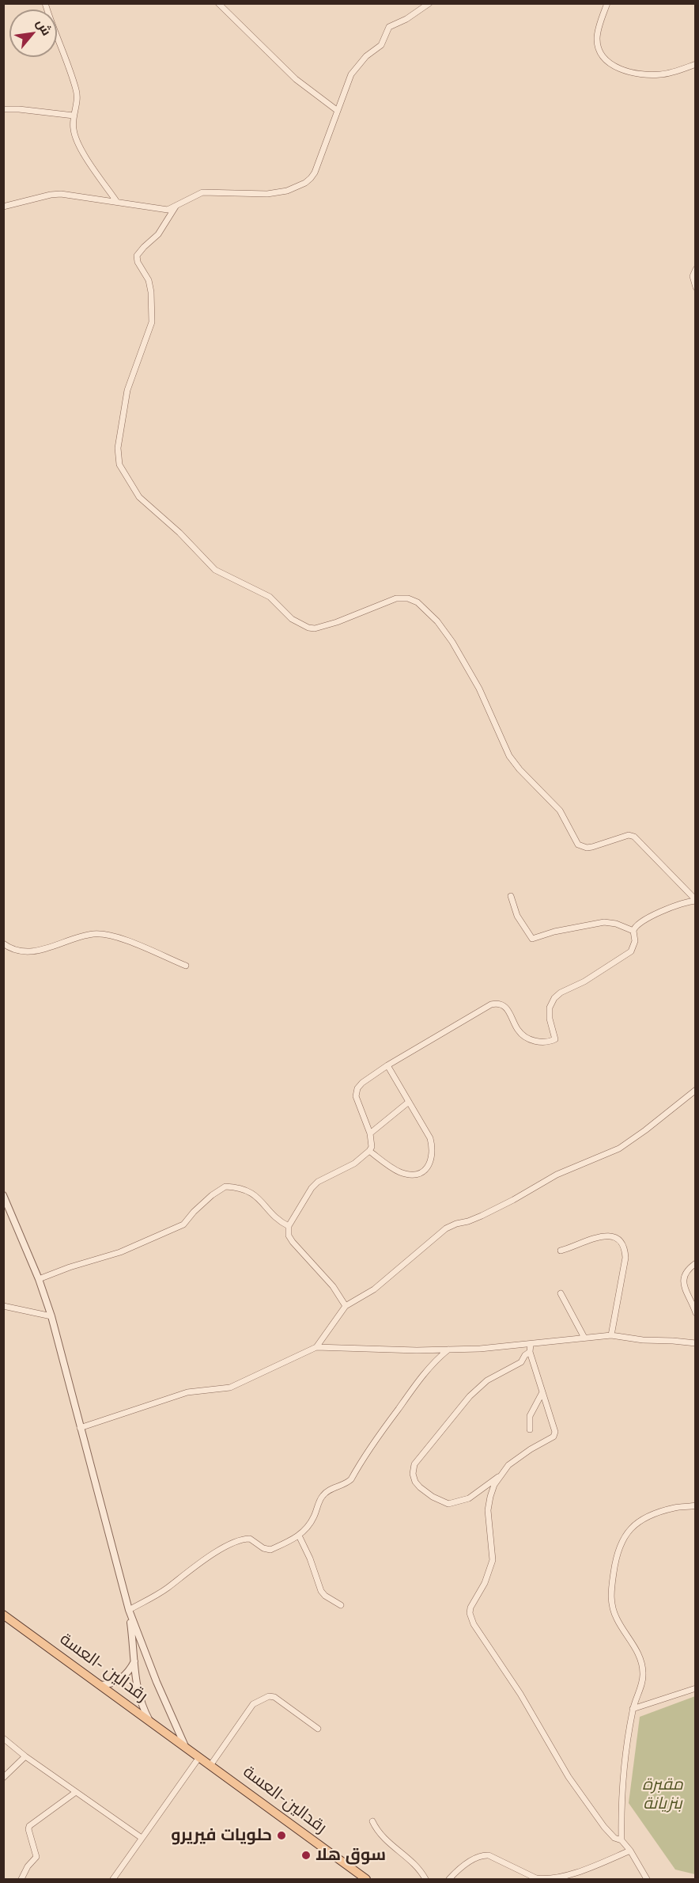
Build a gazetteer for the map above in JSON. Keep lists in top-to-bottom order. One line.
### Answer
{"streets":{"main road":["رقدالين -العسة","رقدالين-العسة"]},"crossings":[["رقدالين -العسة","رقدالين-العسة"]],"parks":["مقبرة بنزيانة"],"places":["حلويات فيريرو","سوق هلا"],"north":"top right"}
